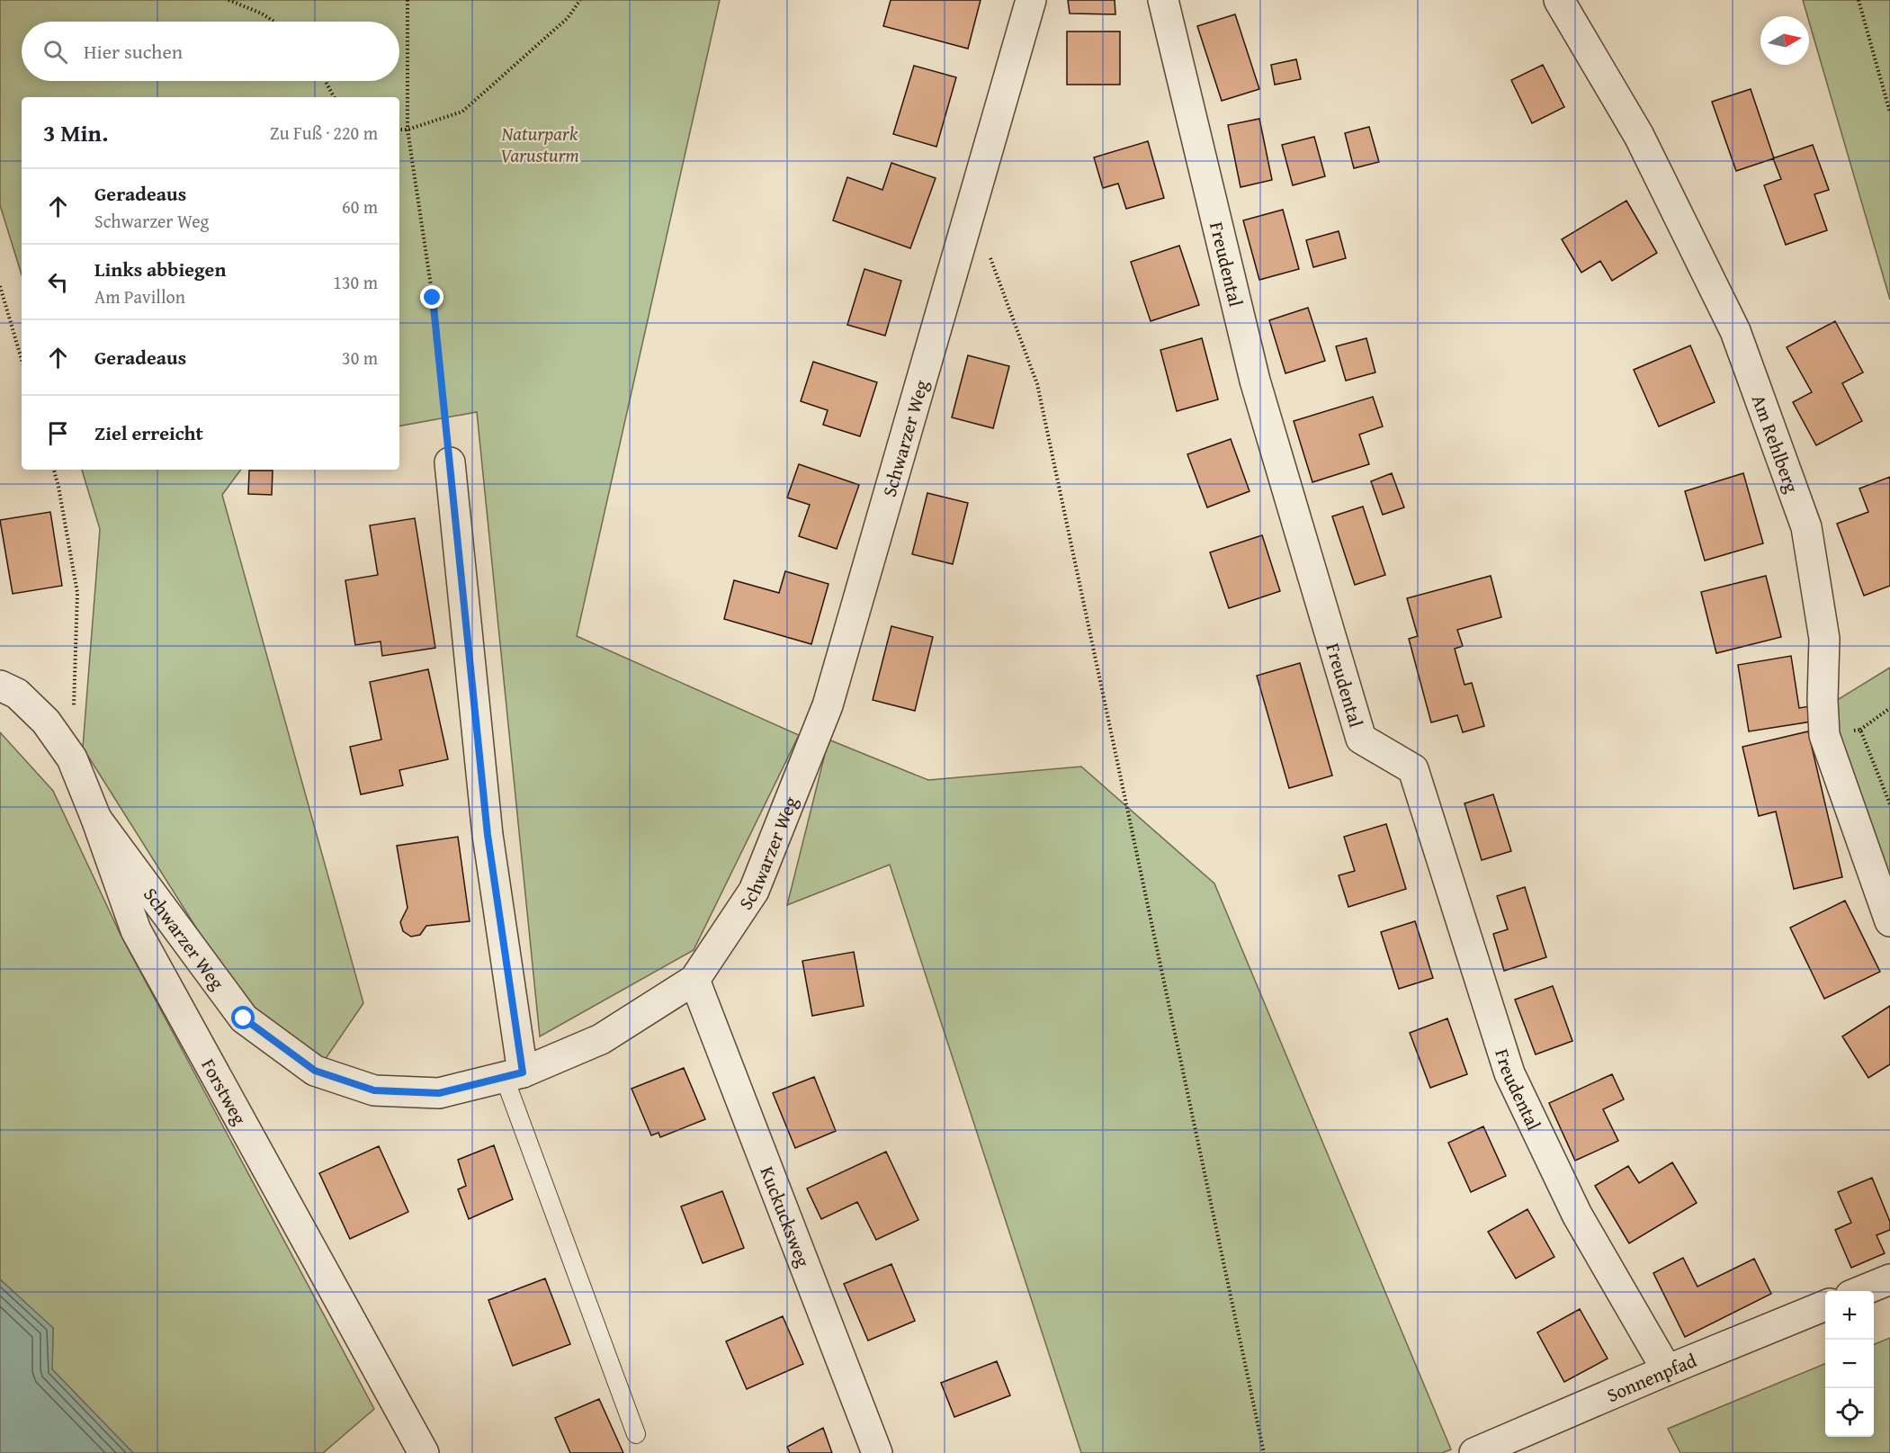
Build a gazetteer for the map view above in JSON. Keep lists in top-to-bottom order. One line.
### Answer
{"streets":{"street":["Freudental","Schwarzer Weg","Am Rehlberg","Forstweg","Kuckucksweg","Sonnenpfad"]},"crossings":[["Freudental","Sonnenpfad"],["Schwarzer Weg","Forstweg"],["Schwarzer Weg","Kuckucksweg"]],"parks":["Naturpark Varusturm"],"north":"right","page":{"search":"Hier suchen","heading":["3 Min.","Zu Fuß · 220 m"],"list":[["Geradeaus","Schwarzer Weg","60 m"],["Links abbiegen","Am Pavillon","130 m"],["Geradeaus","30 m"],"Ziel erreicht"],"map_buttons":["+","−"]}}
